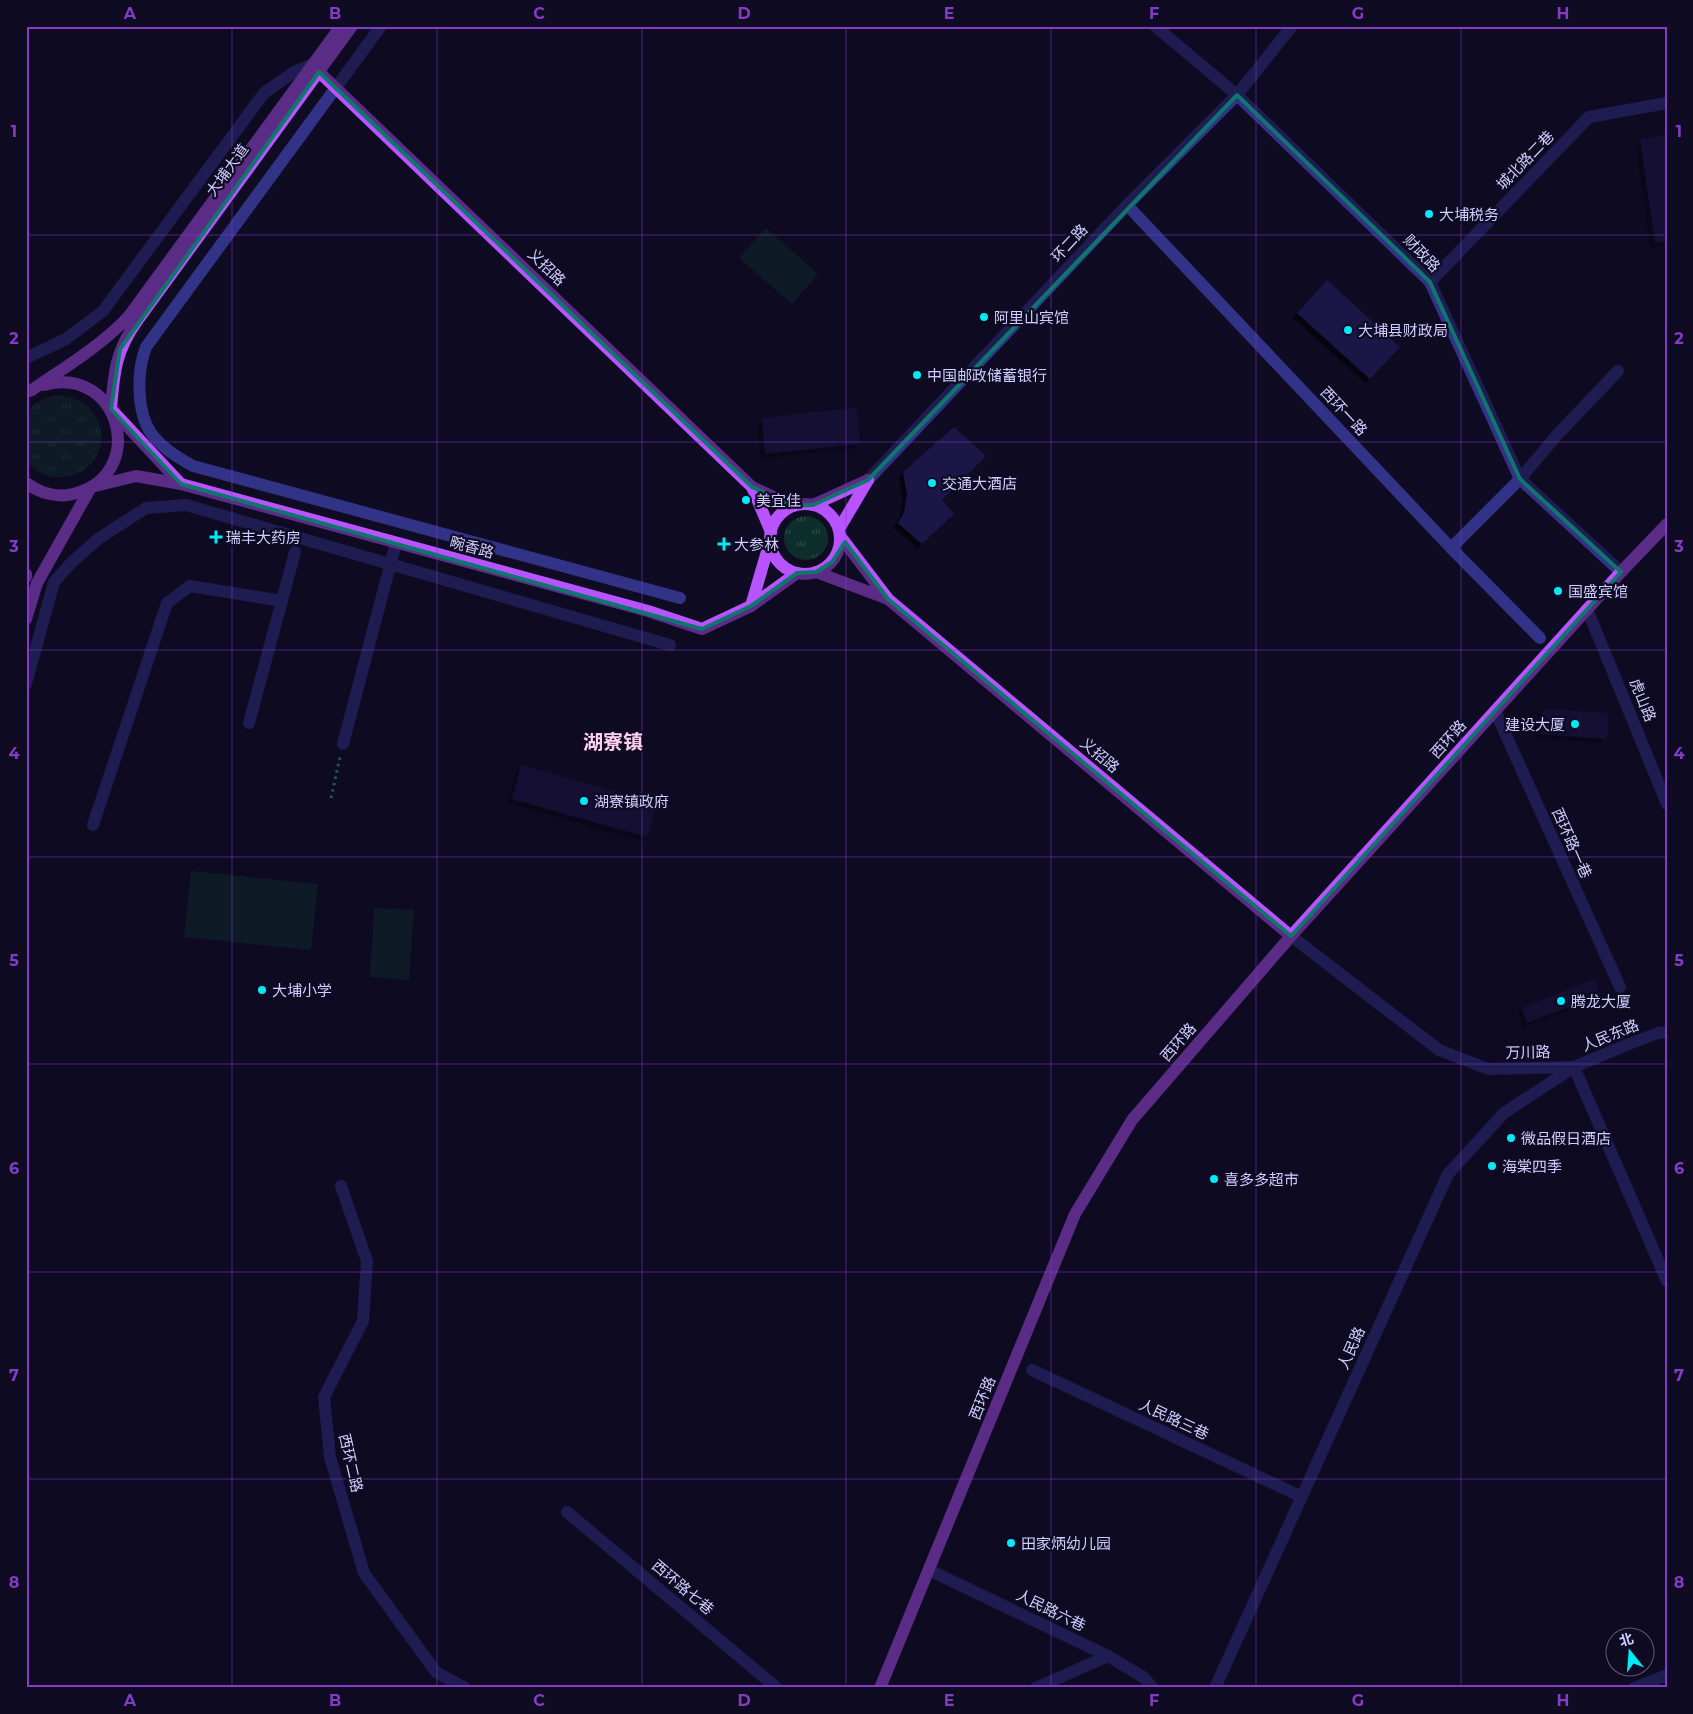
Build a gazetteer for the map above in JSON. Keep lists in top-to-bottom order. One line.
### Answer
{"streets":{"main road":["大埔大道","义招路","畹香路","西环路"],"street":["城北路二巷","环二路","财政路","西环一路","虎山路","西环路一巷","人民东路","万川路","人民路","人民路三巷","西环二路","西环路七巷","人民路六巷"]},"crossings":[["城北路二巷","财政路"],["大埔大道","义招路"],["环二路","财政路"],["环二路","西环一路"],["财政路","西环路"],["义招路","西环路"],["义招路","万川路"],["虎山路","西环路"],["西环路","西环路一巷"],["西环路","万川路"],["西环路","人民路六巷"],["人民东路","万川路"],["人民东路","人民路"],["万川路","人民路"],["人民路","人民路三巷"]],"districts":["湖寮镇"],"places":{"other":["大埔税务","阿里山宾馆","大埔县财政局","中国邮政储蓄银行","交通大酒店","美宜佳","国盛宾馆","建设大厦","湖寮镇政府","大埔小学","腾龙大厦","微品假日酒店","海棠四季","喜多多超市","田家炳幼儿园"],"health":["瑞丰大药房","大参林"]},"north":"top","grid":{"columns":["A","B","C","D","E","F","G","H"],"rows":["1","2","3","4","5","6","7","8"]}}
